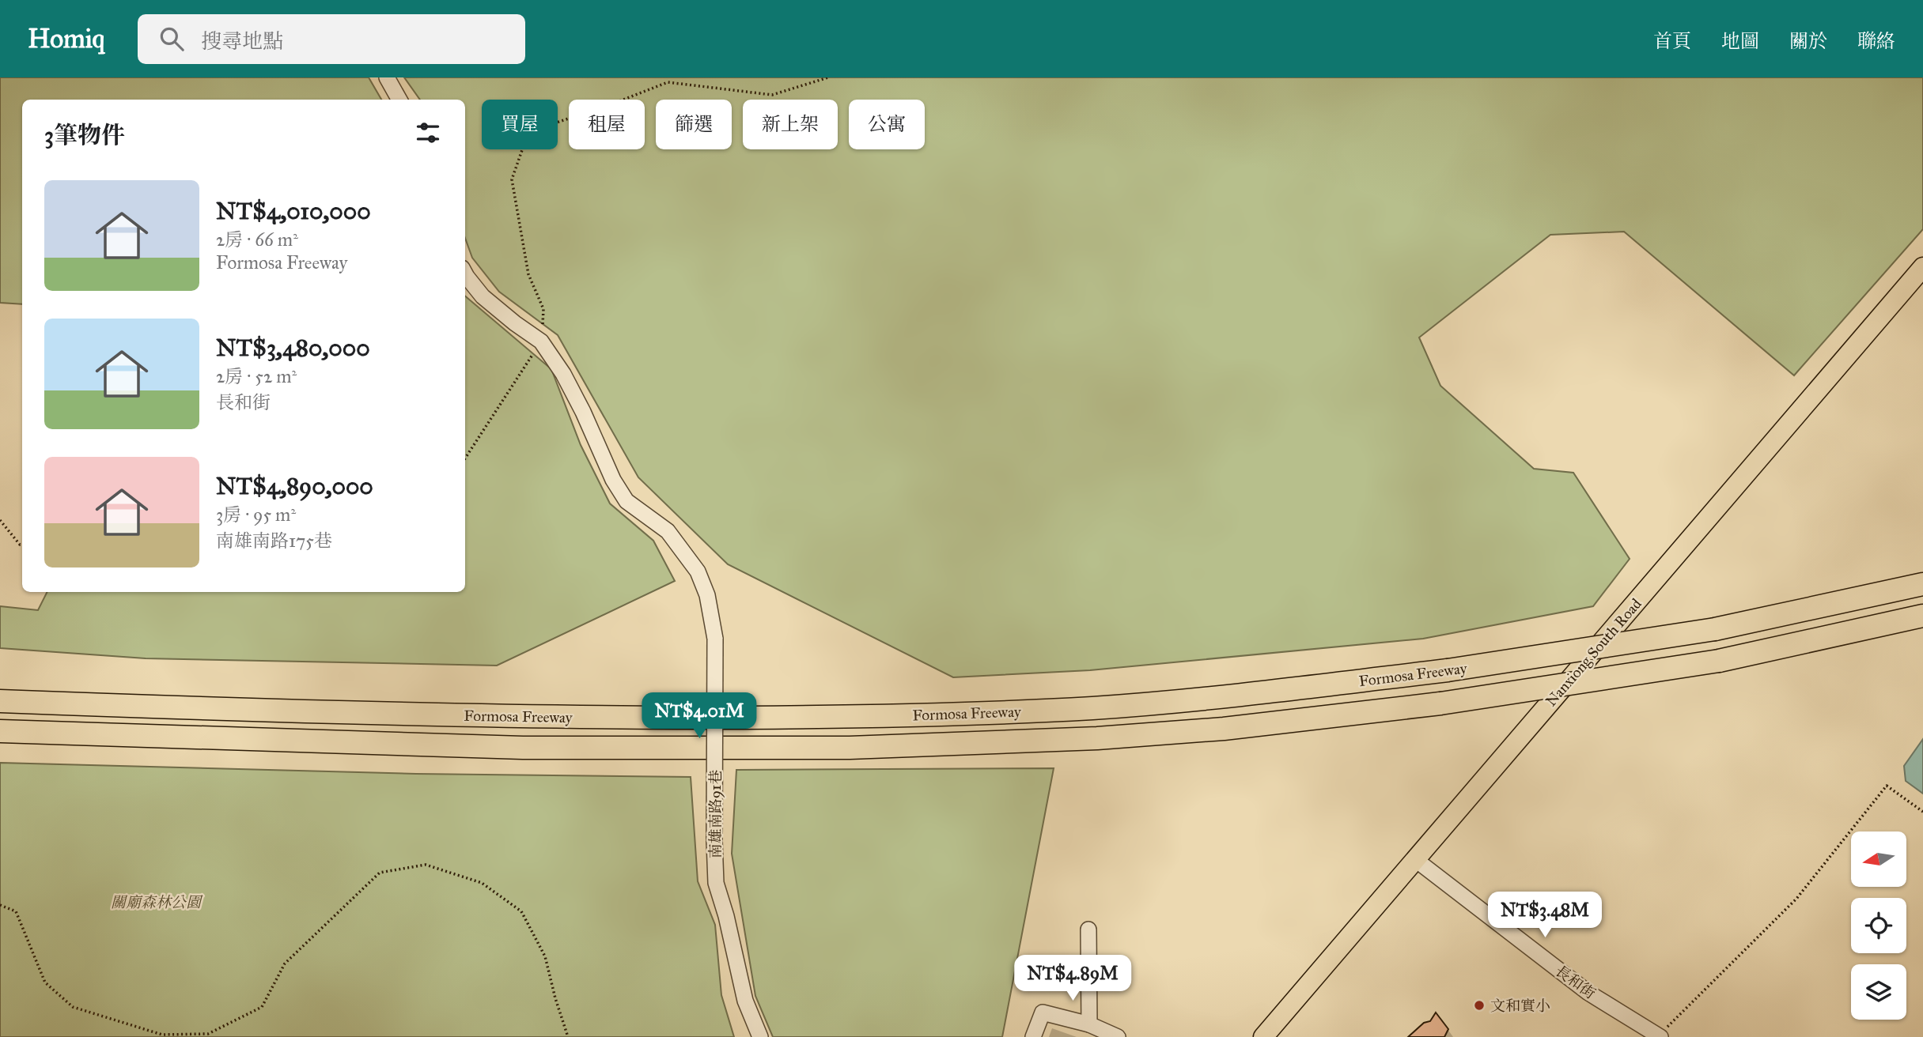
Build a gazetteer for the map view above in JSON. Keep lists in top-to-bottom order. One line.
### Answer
{"streets":{"highway":["Formosa Freeway"],"main road":["Nanxiong South Road"],"street":["南雄南路91巷","長和街"]},"crossings":[["Nanxiong South Road","長和街"]],"parks":["關廟森林公園"],"places":["文和實小"],"north":"left","page":{"header":"Homiq","search":"搜尋地點","nav":["首頁","地圖","關於","聯絡"],"chip":["買屋","租屋","篩選","新上架","公寓"],"heading":"3筆物件","list":[{"name":"NT$4,010,000","note":"2房 · 66 m² · Formosa Freeway"},{"name":"NT$3,480,000","note":"2房 · 52 m² · 長和街"},{"name":"NT$4,890,000","note":"3房 · 95 m² · 南雄南路175巷"}],"price":["NT$4.01M","NT$3.48M","NT$4.89M"]}}
